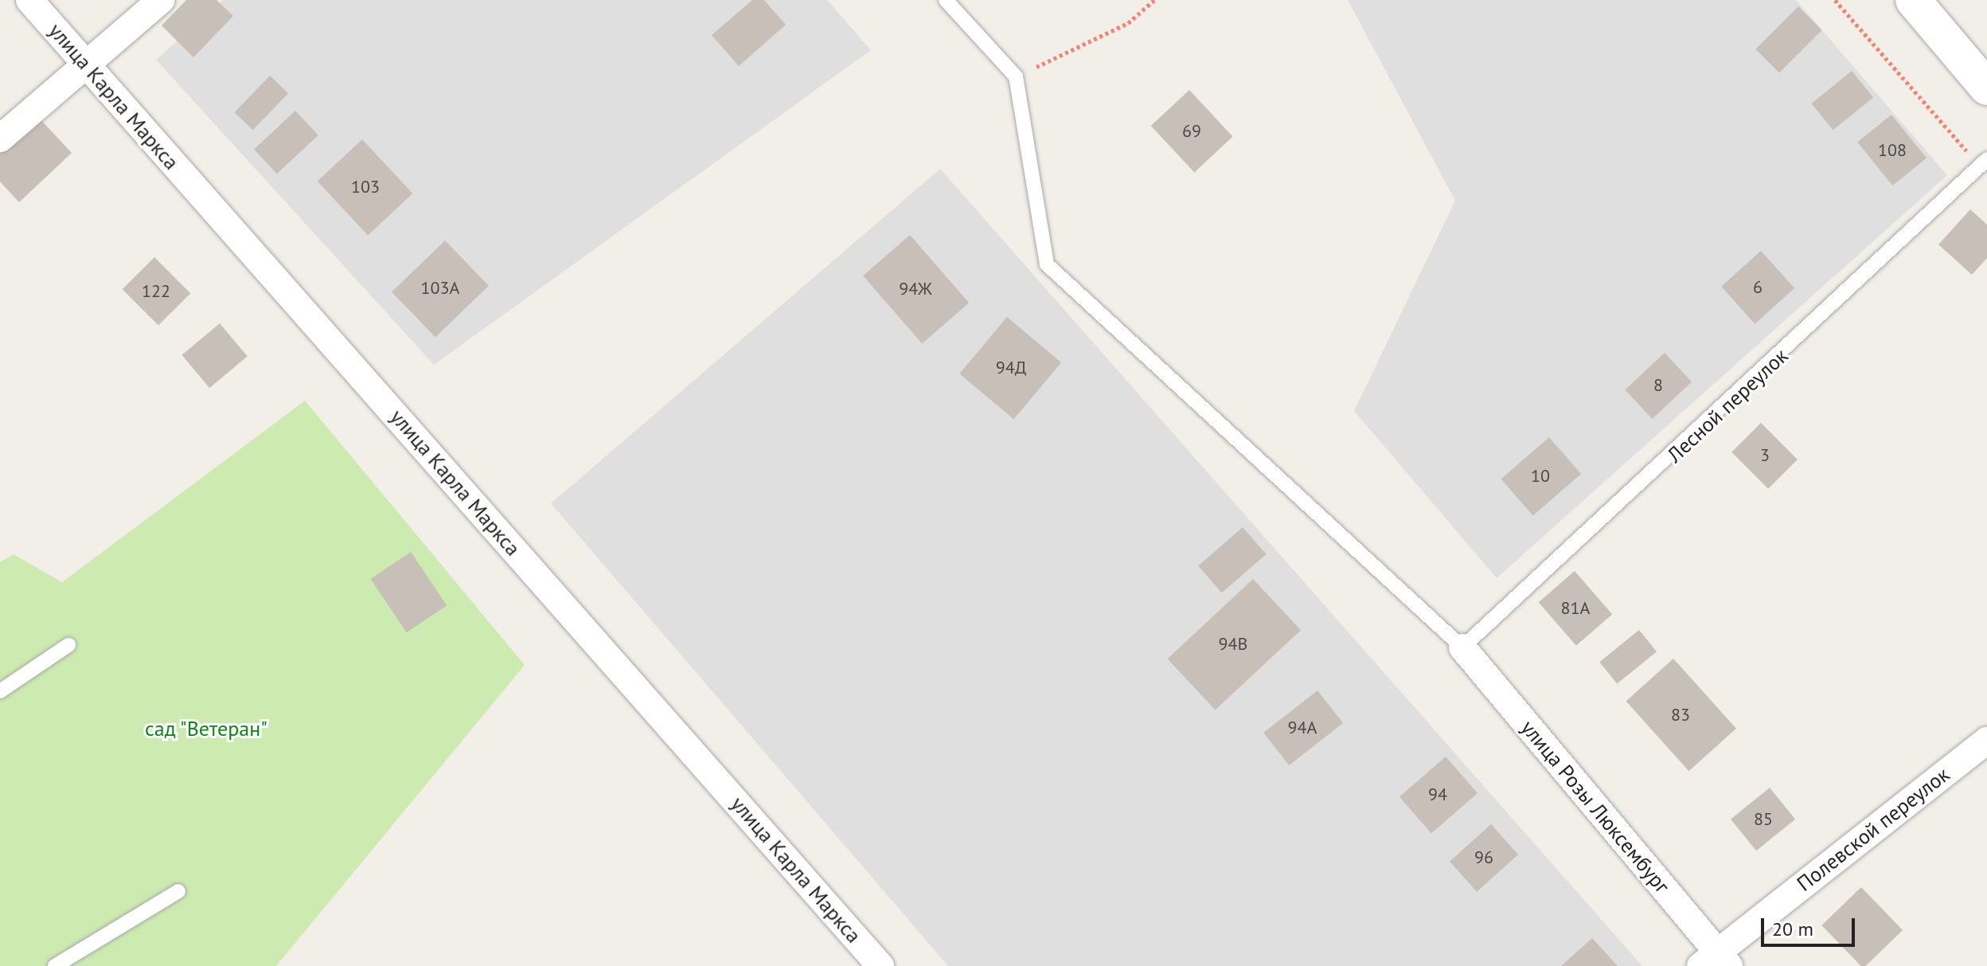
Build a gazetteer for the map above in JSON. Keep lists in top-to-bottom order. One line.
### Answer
{"streets":{"street":["улица Карла Маркса","улица Розы Люксембург","Полевской переулок"],"lane":["Лесной переулок"]},"crossings":[["Лесной переулок","улица Розы Люксембург"],["улица Розы Люксембург","Полевской переулок"]],"parks":["сад \"Ветеран\""],"house_numbers":["69","108","103","6","103А","94Ж","122","94Д","8","3","10","81А","94В","83","94А","94","85","96"],"scale_bar":"20 m"}
